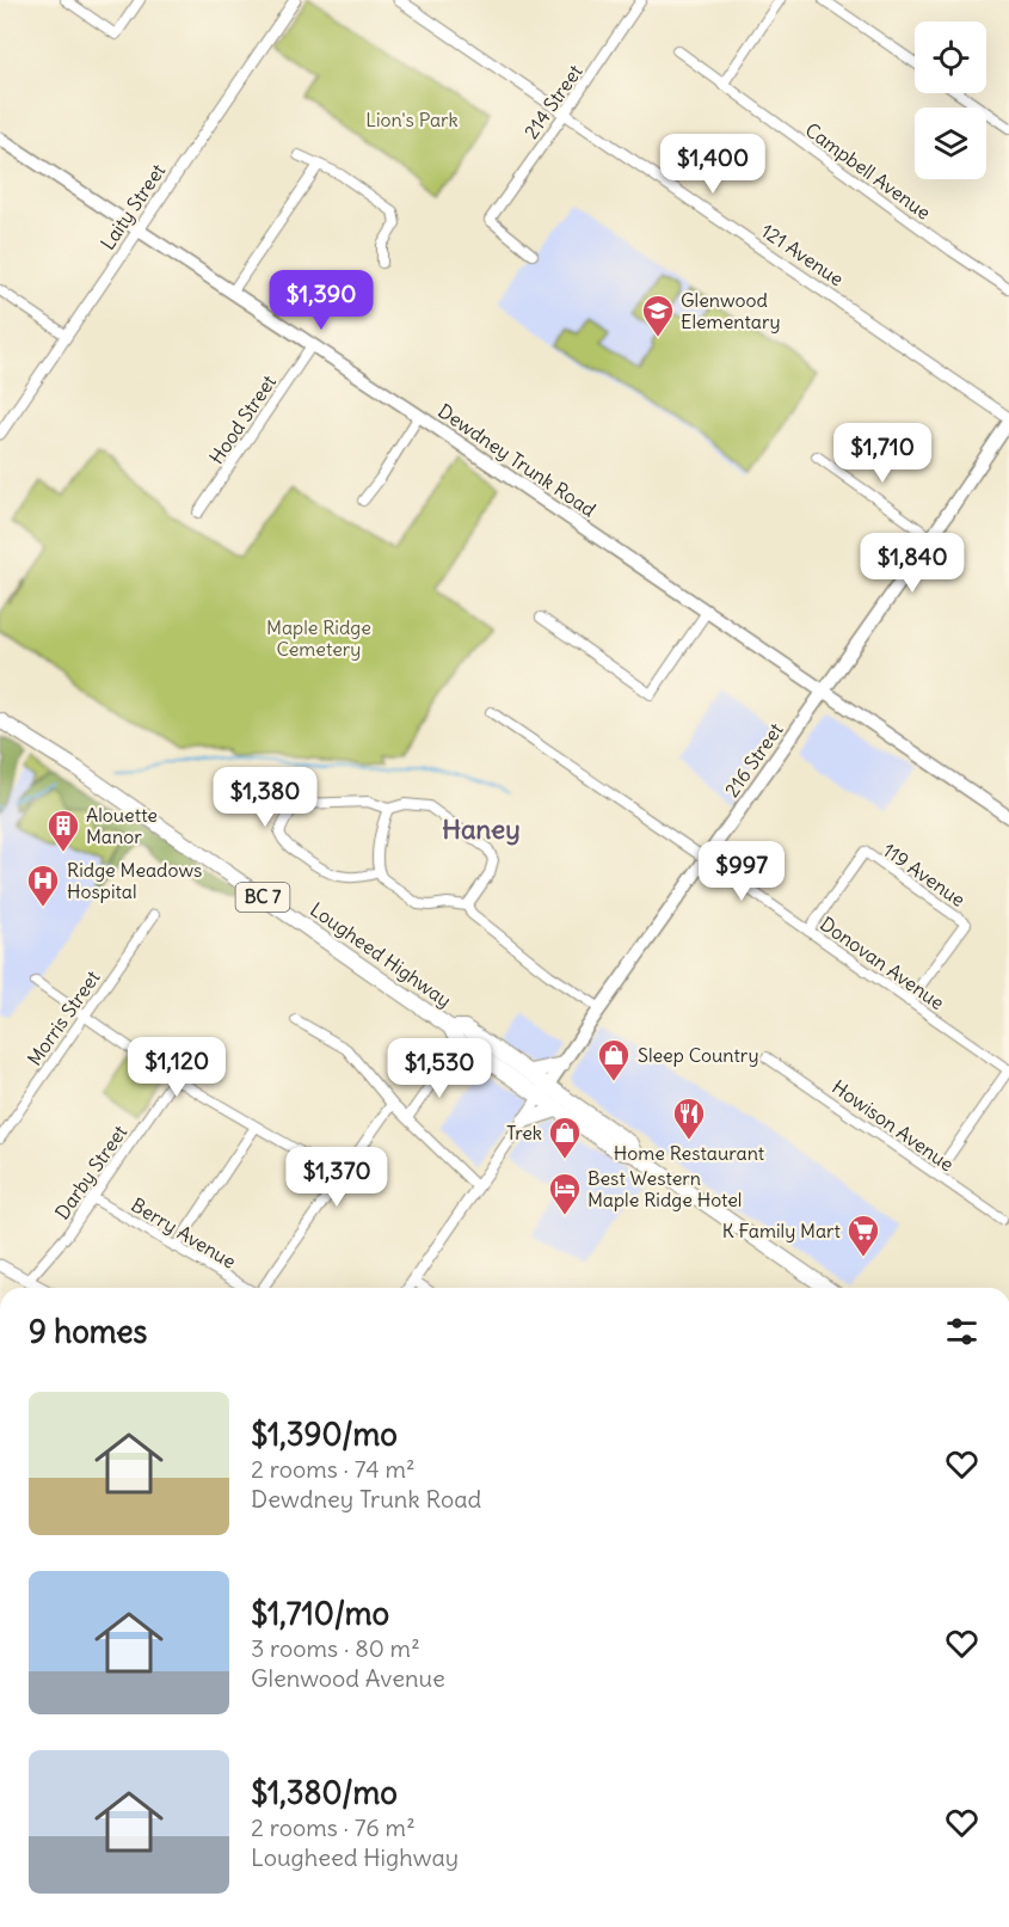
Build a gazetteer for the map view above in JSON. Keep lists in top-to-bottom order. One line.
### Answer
{"streets":{"highway":["BC 7","Lougheed Highway"],"main road":["Dewdney Trunk Road","216 Street"],"street":["214 Street","Campbell Avenue","Laity Street","121 Avenue","Hood Street","119 Avenue","Donovan Avenue","Morris Street","Howison Avenue","Darby Street","Berry Avenue"]},"crossings":[["214 Street","121 Avenue"],["Laity Street","Dewdney Trunk Road"],["121 Avenue","216 Street"],["Hood Street","Dewdney Trunk Road"],["Dewdney Trunk Road","216 Street"],["216 Street","Lougheed Highway"],["216 Street","Donovan Avenue"],["119 Avenue","Donovan Avenue"],["Darby Street","Berry Avenue"]],"districts":["Haney"],"parks":["Lion's Park","Maple Ridge Cemetery"],"places":{"school or university":["Glenwood Elementary"],"building":["Alouette Manor"],"hospital":["Ridge Meadows Hospital"],"shop":["Sleep Country","Trek"],"restaurant":["Home Restaurant"],"hotel":["Best Western Maple Ridge Hotel"],"supermarket":["K Family Mart"]},"page":{"price":["$1,400","$1,390","$1,710","$1,840","$1,380","$997","$1,120","$1,530","$1,370"],"heading":"9 homes","list":[{"name":"$1,390/mo","note":"2 rooms · 74 m² · Dewdney Trunk Road"},{"name":"$1,710/mo","note":"3 rooms · 80 m² · Glenwood Avenue"},{"name":"$1,380/mo","note":"2 rooms · 76 m² · Lougheed Highway"}]}}
